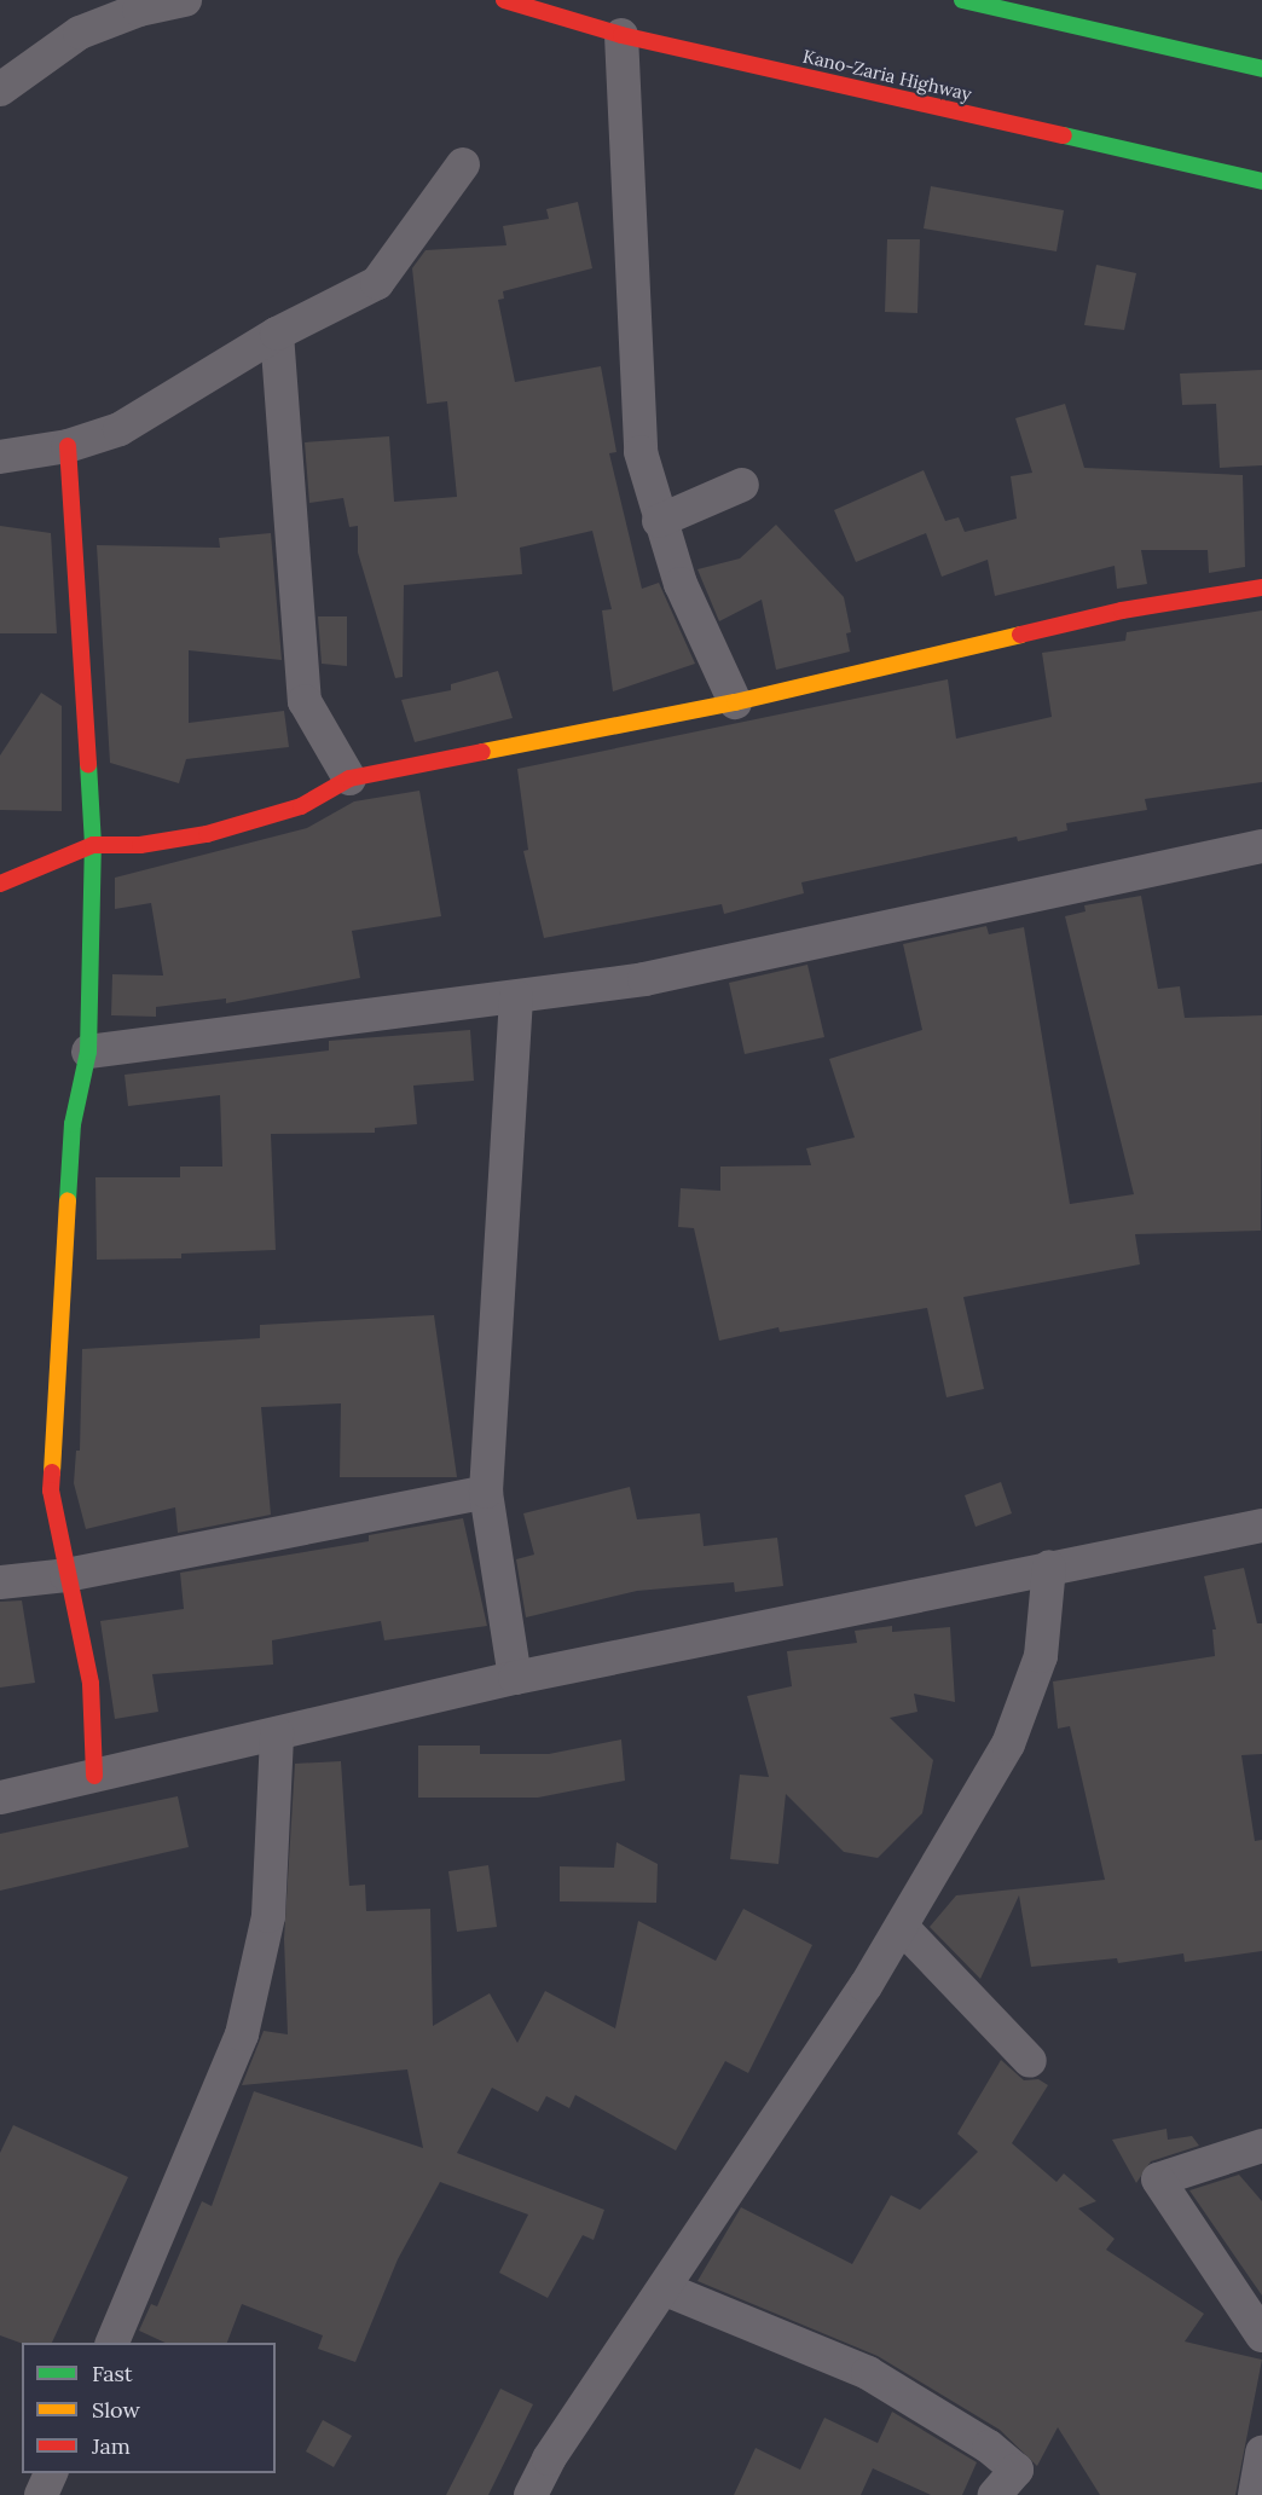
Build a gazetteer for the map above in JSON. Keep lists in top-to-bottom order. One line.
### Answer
{"streets":{"main road":["Kano-Zaria Highway"]},"legend":["Fast","Slow","Jam"]}
